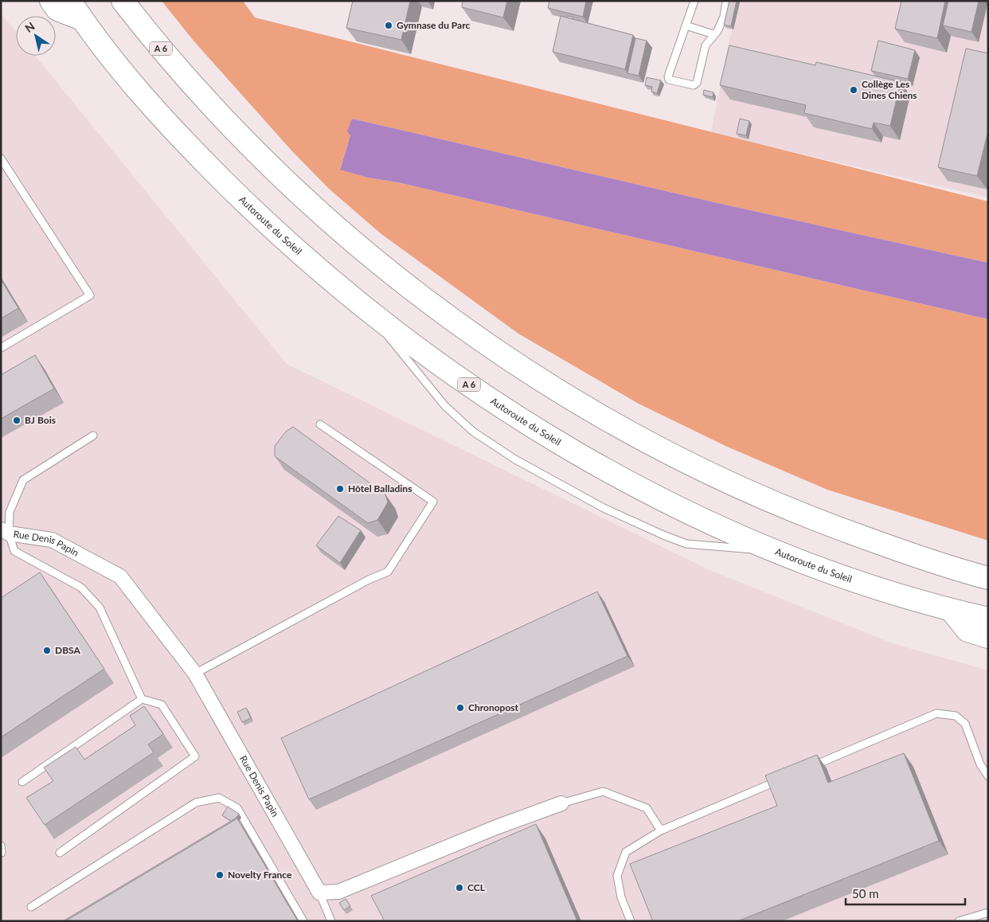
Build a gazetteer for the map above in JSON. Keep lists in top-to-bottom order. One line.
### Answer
{"streets":{"highway":["A 6","Autoroute du Soleil"],"street":["Rue Denis Papin"]},"places":["Gymnase du Parc","Collège Les Dines Chiens","BJ Bois","Hôtel Balladins","DBSA","Chronopost","Novelty France","CCL"],"scale_bar":"50 m","north":"top left"}
